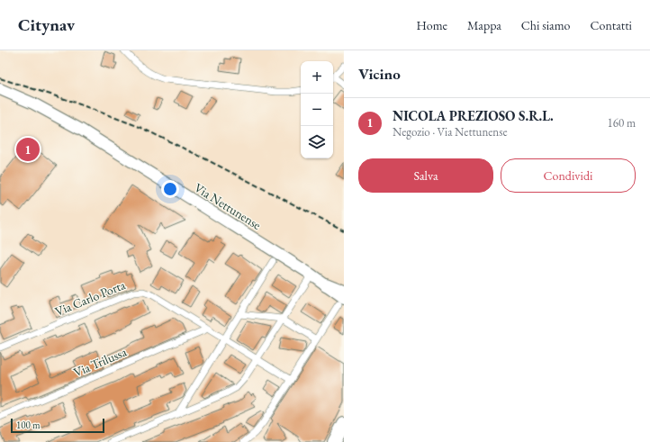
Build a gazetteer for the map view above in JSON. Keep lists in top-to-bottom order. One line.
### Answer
{"streets":{"main road":["Via Nettunense"],"street":["Via Carlo Porta","Via Trilussa"]},"crossings":[["Via Carlo Porta","Via Trilussa"]],"scale_bar":"100 m","page":{"header":"Citynav","nav":["Home","Mappa","Chi siamo","Contatti"],"heading":"Vicino","map_buttons":["+","−"],"list":[{"mark":"1","name":"NICOLA PREZIOSO S.R.L.","note":"Negozio · Via Nettunense","value":"160 m"}],"pins":"1","buttons":["Salva","Condividi"],"scale":"100 m"}}
